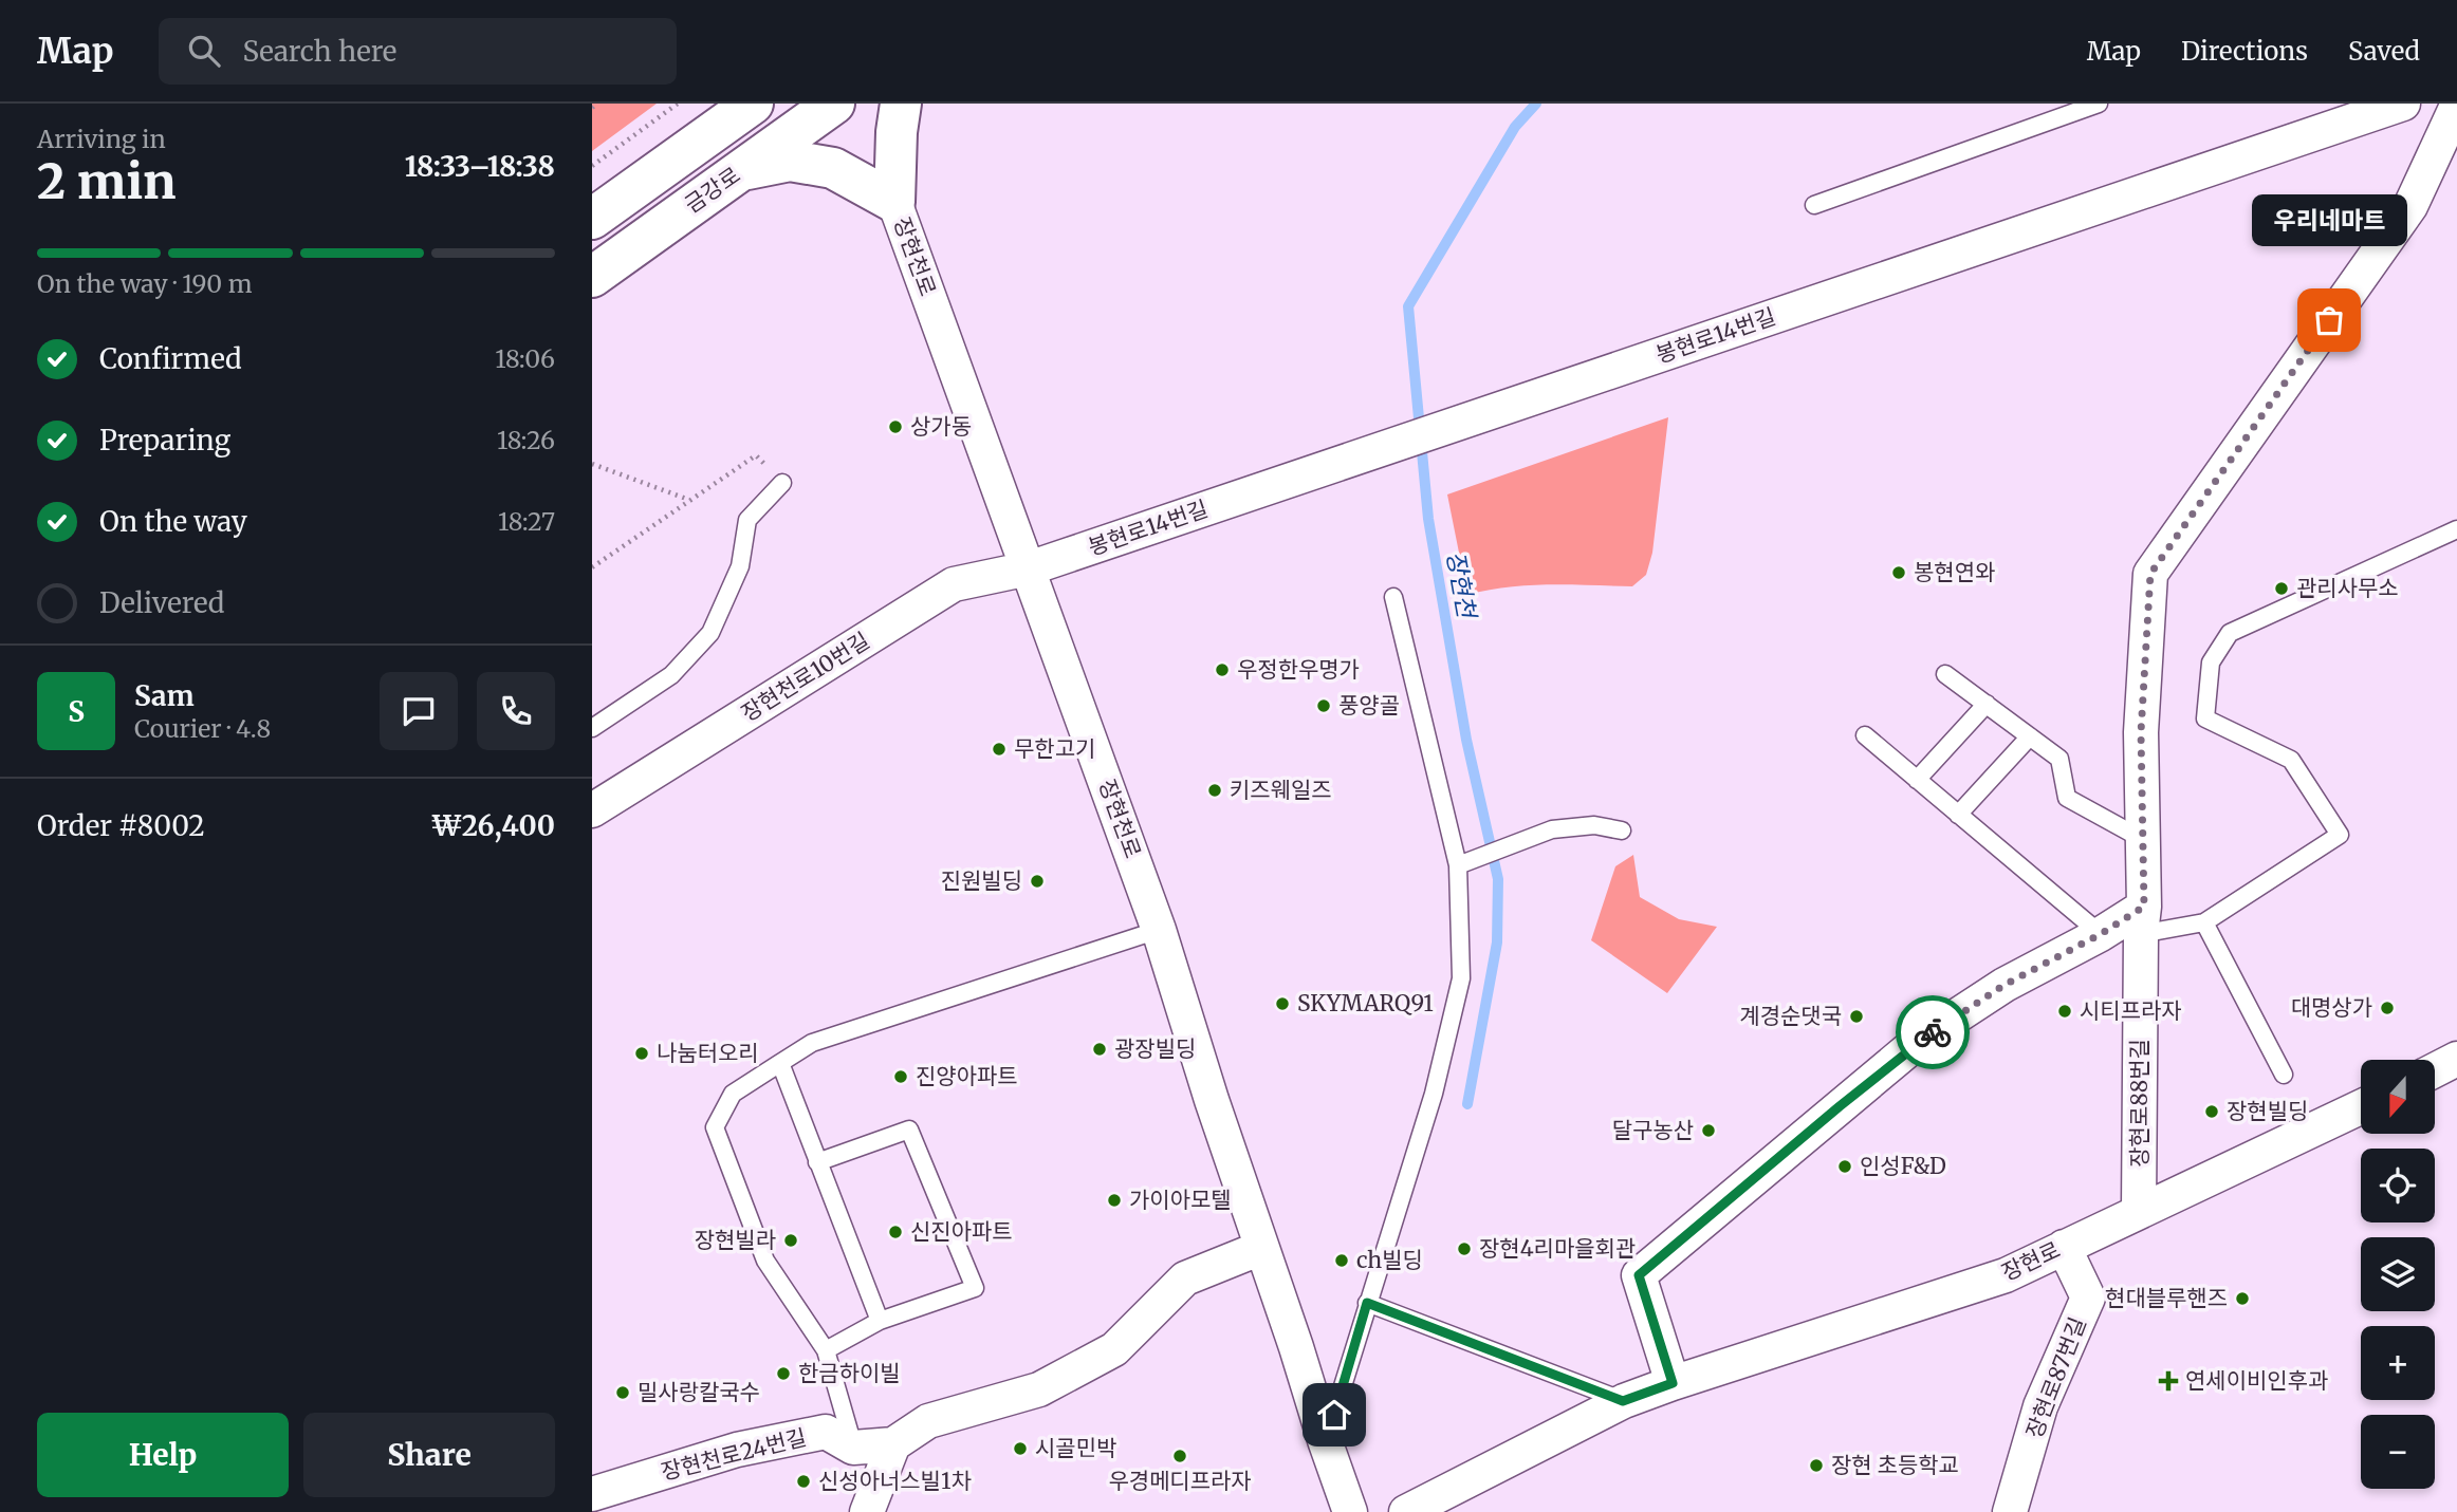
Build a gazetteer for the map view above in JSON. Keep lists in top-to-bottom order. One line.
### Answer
{"streets":{"main road":["금강로"],"street":["장현천로","봉현로14번길","장현천로10번길","장현로88번길","장현로","장현로87번길","장현천로24번길"]},"crossings":[["장현천로","봉현로14번길"],["장현천로","장현천로10번길"],["장현천로","장현천로24번길"],["봉현로14번길","장현천로10번길"],["장현로88번길","장현로"],["장현로","장현로87번길"]],"water":["장현천"],"places":{"other":["우리네마트","상가동","봉현연와","관리사무소","우정한우명가","풍양골","무한고기","키즈웨일즈","진원빌딩","SKYMARQ91","대명상가","시티프라자","계경순댓국","광장빌딩","나눔터오리","진양아파트","장현빌딩","달구농산","인성F&D","가이아모텔","신진아파트","장현빌라","장현4리마을회관","ch빌딩","현대블루핸즈","한금하이빌","밀사랑칼국수","시골민박","우경메디프라자","장현 초등학교","신성아너스빌1차"],"health":["연세이비인후과"]},"north":"bottom","page":{"header":"Map","search":"Search here","nav":["Map","Directions","Saved"],"heading":["2 min","Arriving in","18:33–18:38"],"panel":["Sam","Courier · 4.8","Order #8002","₩26,400"],"bubble":"우리네마트","bar":"On the way · 190 m","list":[["Confirmed","18:06"],["Preparing","18:26"],["On the way","18:27"],"Delivered"],"round":"S","map_buttons":["+","−"],"buttons":["Help","Share"]}}
